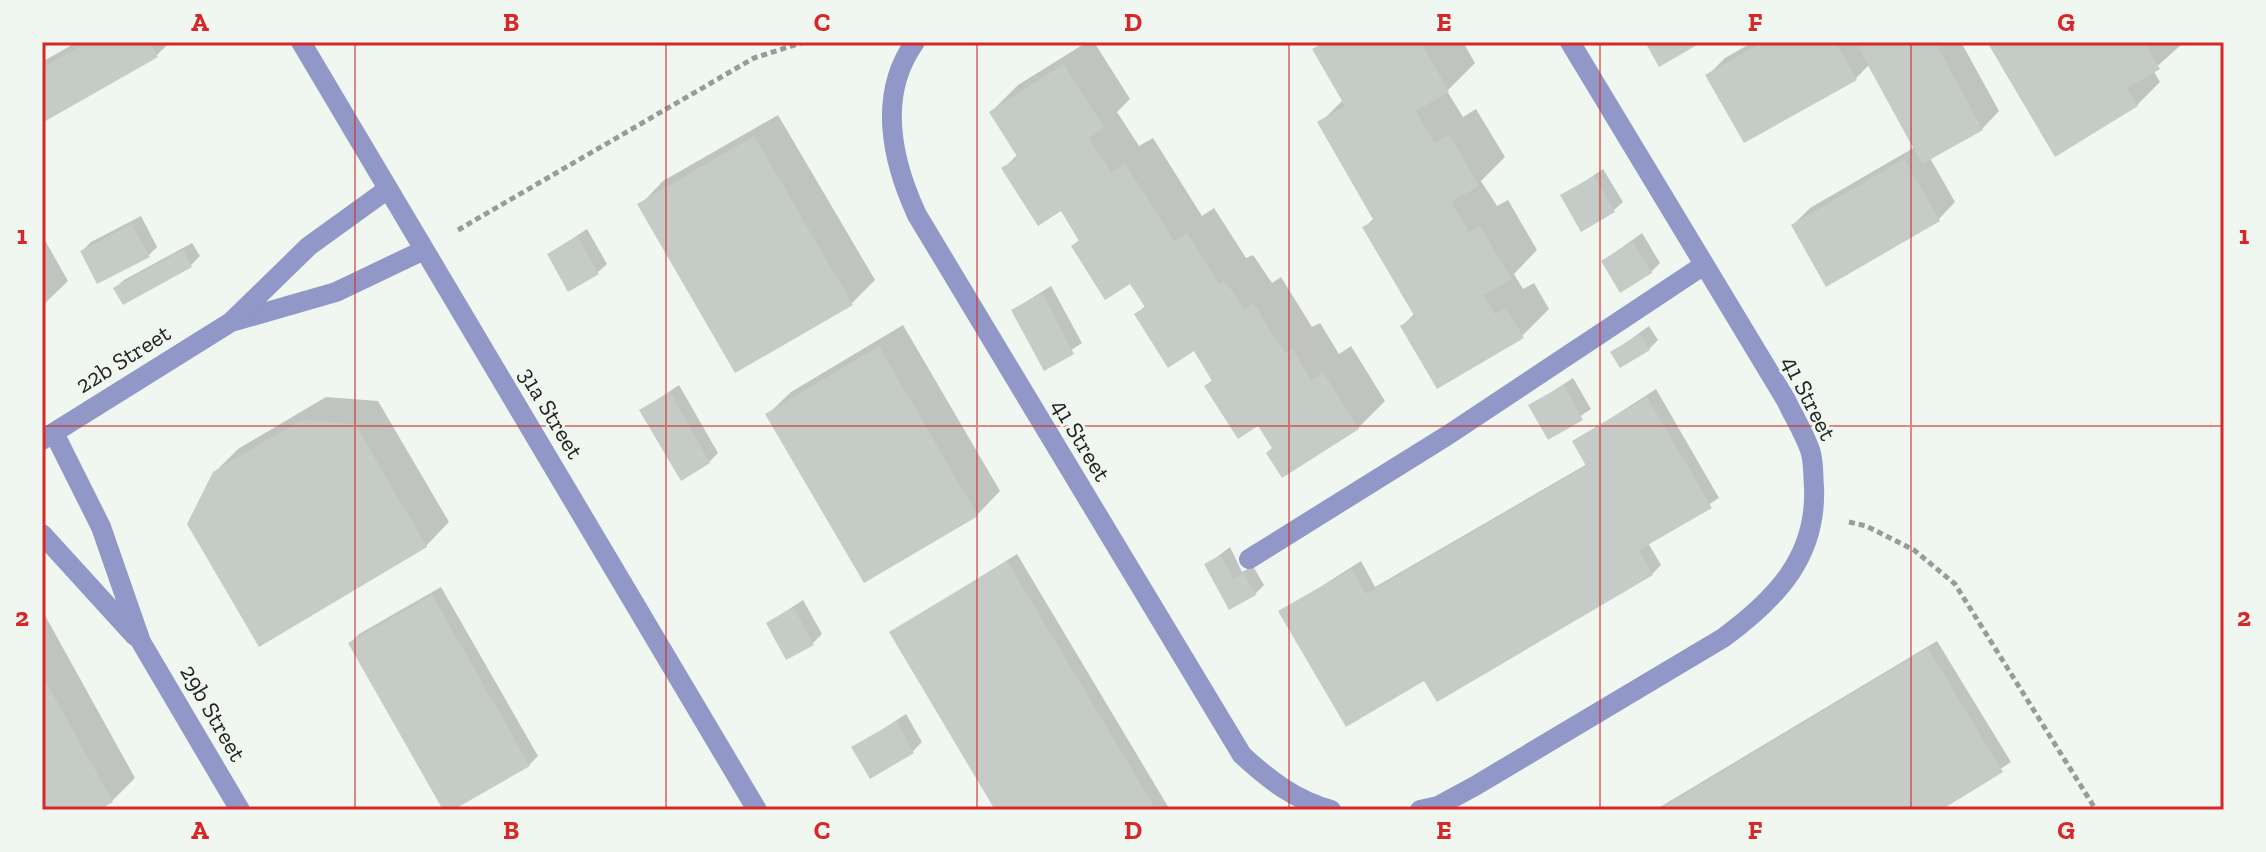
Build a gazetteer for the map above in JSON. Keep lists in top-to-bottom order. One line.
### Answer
{"streets":{"street":["22b Street","41 Street","31a Street","29b Street"]},"grid":{"columns":["A","B","C","D","E","F","G"],"rows":["1","2"]}}
